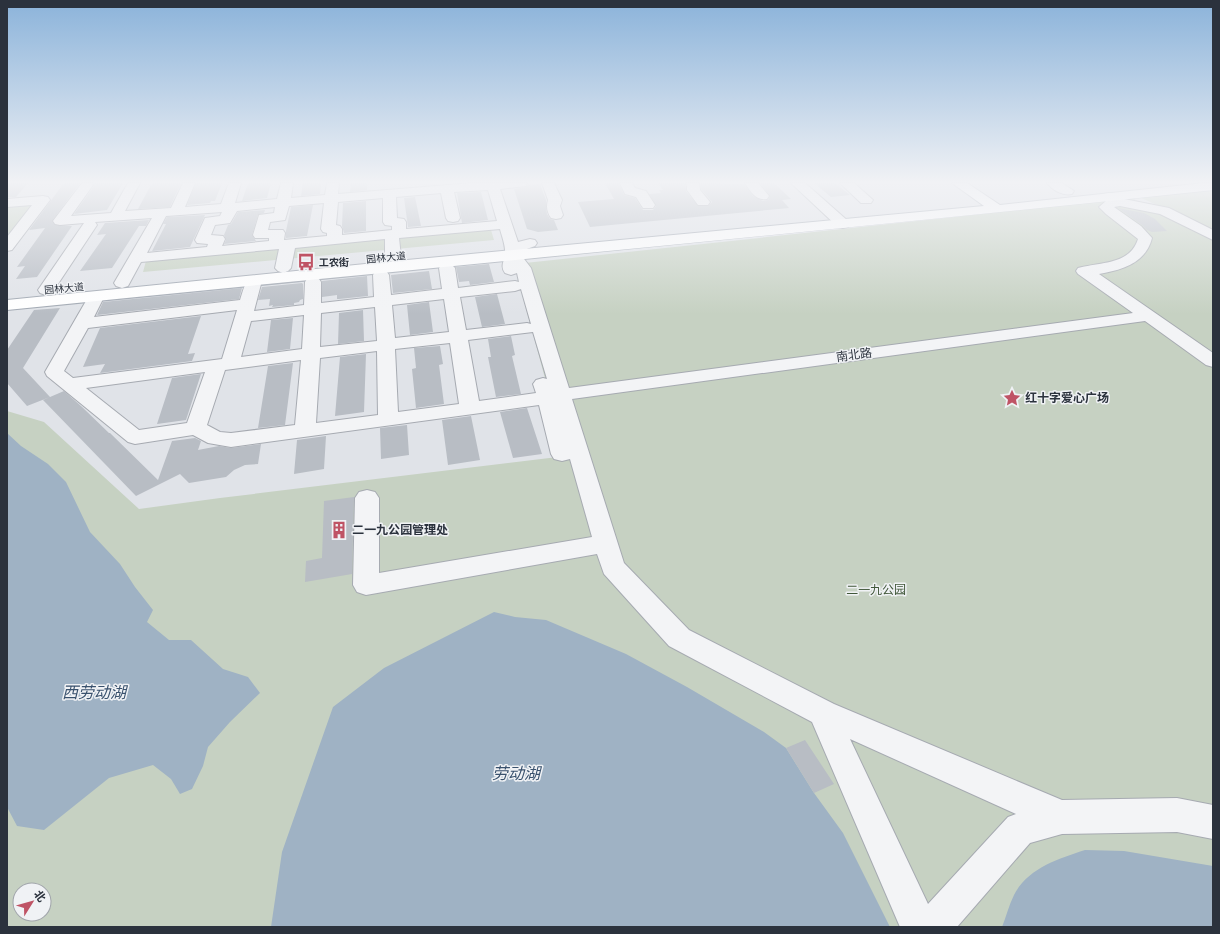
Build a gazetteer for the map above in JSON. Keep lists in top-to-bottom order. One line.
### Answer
{"streets":{"main road":["园林大道"],"street":["南北路"]},"water":["西劳动湖","劳动湖"],"parks":["二一九公园"],"places":{"bus stop":["工农街"],"place":["红十字爱心广场"],"building":["二一九公园管理处"]},"north":"top right"}
